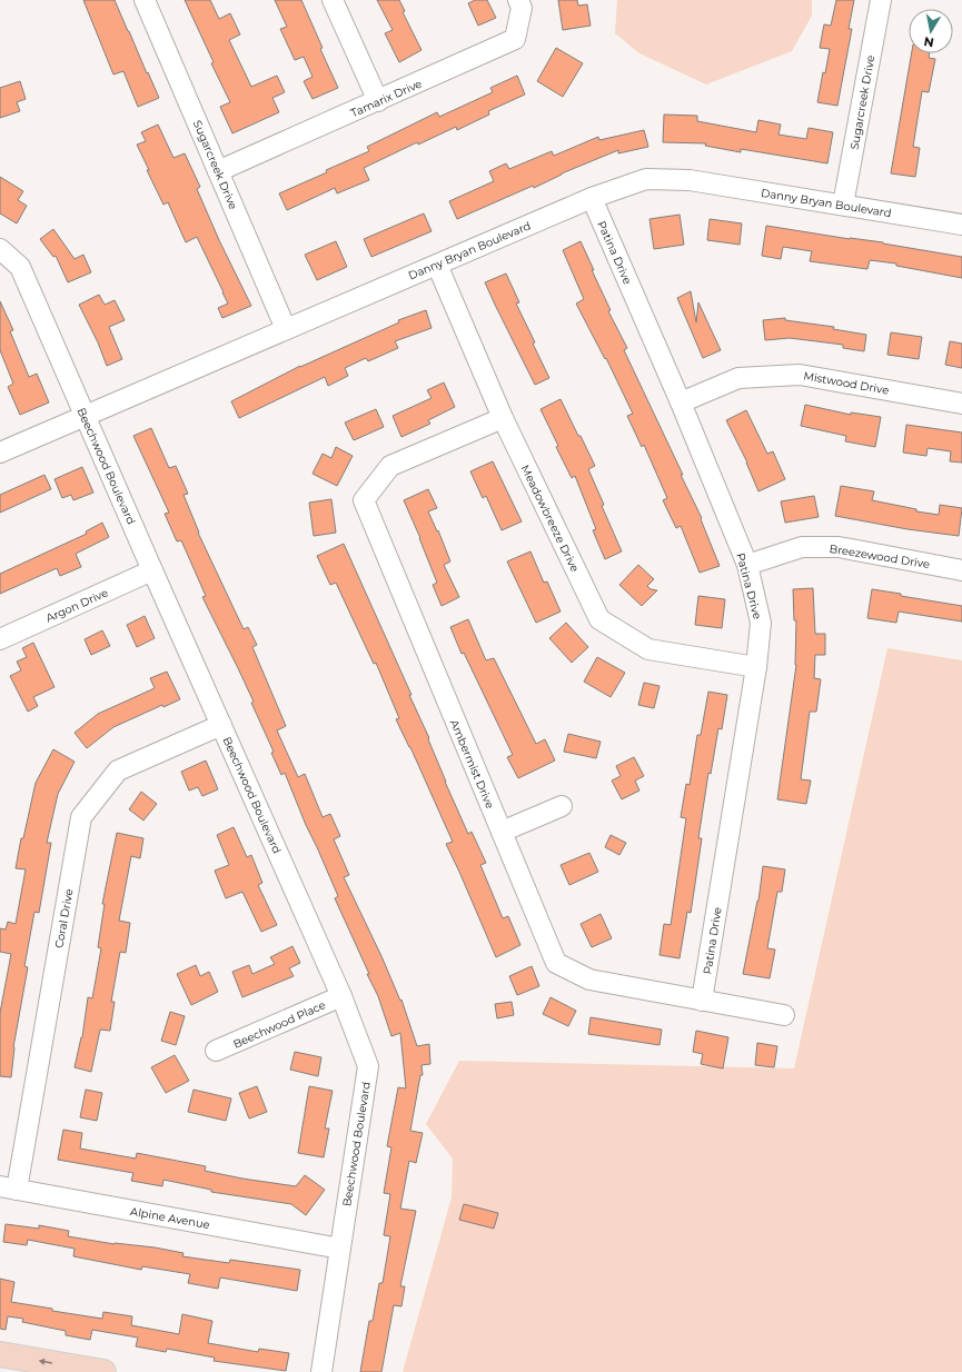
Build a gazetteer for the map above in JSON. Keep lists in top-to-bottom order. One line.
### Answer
{"streets":{"street":["Tamarix Drive","Sugarcreek Drive","Danny Bryan Boulevard","Patina Drive","Mistwood Drive","Beechwood Boulevard","Meadowbreeze Drive","Breezewood Drive","Argon Drive","Ambermist Drive","Coral Drive","Beechwood Place","Alpine Avenue"]},"crossings":[["Tamarix Drive","Sugarcreek Drive"],["Sugarcreek Drive","Danny Bryan Boulevard"],["Danny Bryan Boulevard","Patina Drive"],["Danny Bryan Boulevard","Beechwood Boulevard"],["Danny Bryan Boulevard","Meadowbreeze Drive"],["Patina Drive","Mistwood Drive"],["Patina Drive","Meadowbreeze Drive"],["Patina Drive","Breezewood Drive"],["Patina Drive","Ambermist Drive"],["Beechwood Boulevard","Argon Drive"],["Beechwood Boulevard","Coral Drive"],["Beechwood Boulevard","Beechwood Place"],["Beechwood Boulevard","Alpine Avenue"],["Meadowbreeze Drive","Ambermist Drive"],["Coral Drive","Alpine Avenue"]],"north":"bottom"}
